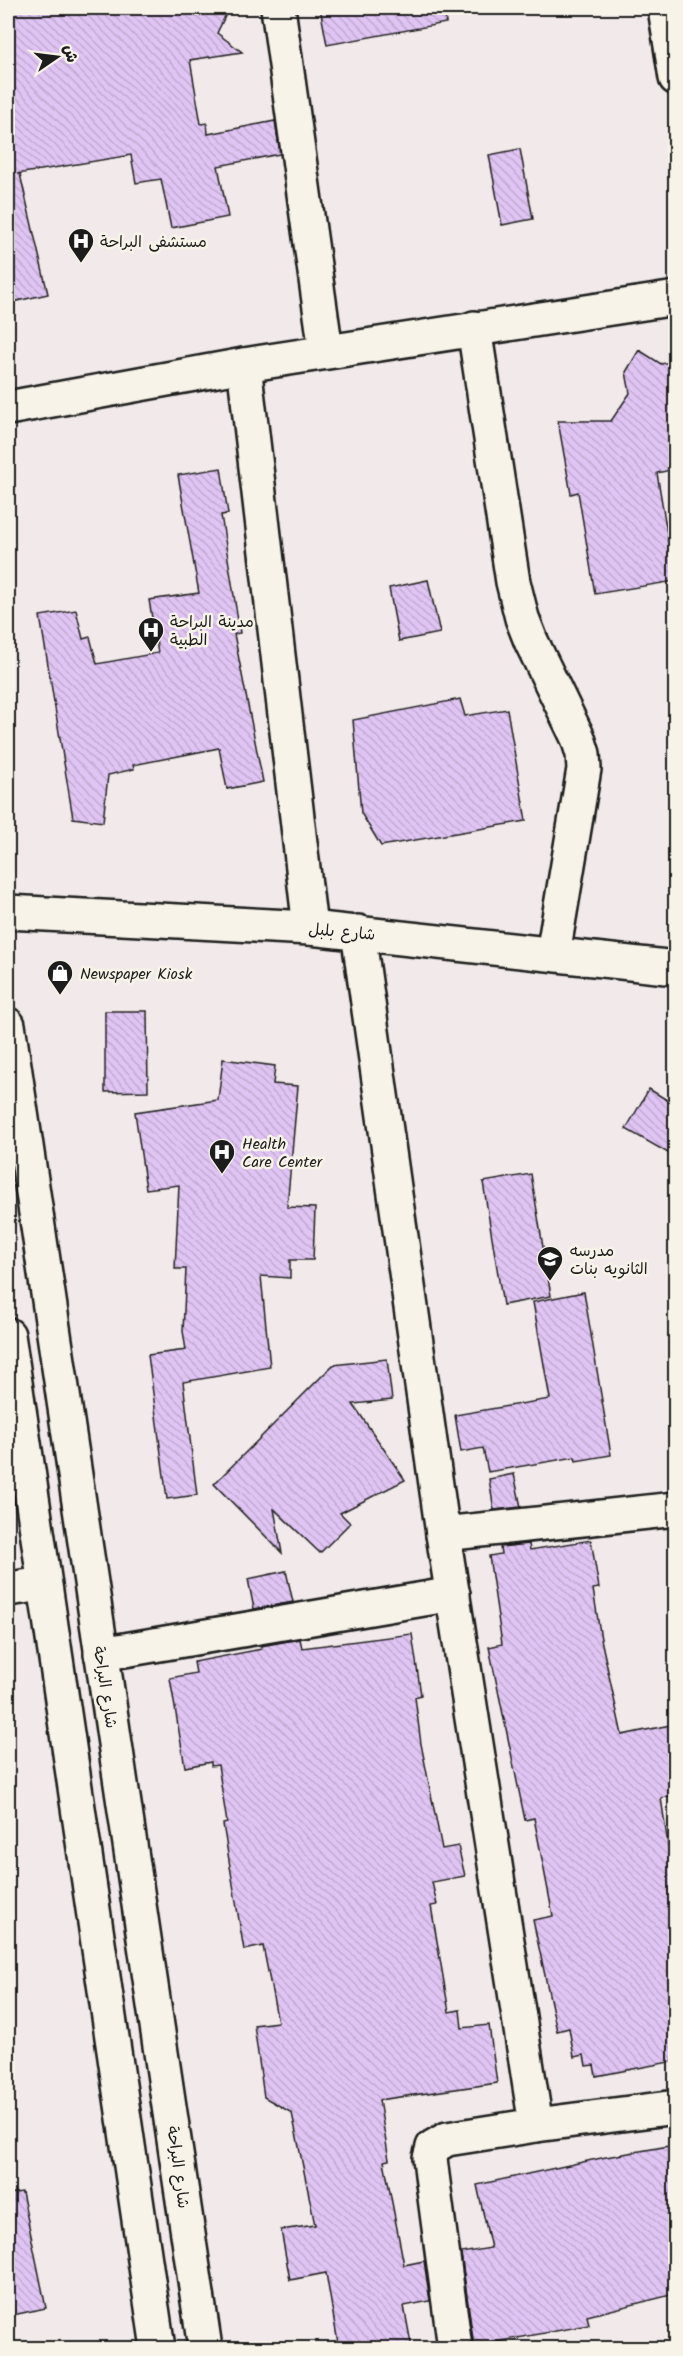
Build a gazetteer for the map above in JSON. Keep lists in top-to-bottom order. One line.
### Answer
{"streets":{"street":["شارع بلبل","شارع البراحة"]},"places":{"hospital":["مستشفى البراحة","مدينة البراحة الطبية","Health Care Center"],"shop":["Newspaper Kiosk"],"school or university":["مدرسه الثانويه بنات"]},"north":"right"}
